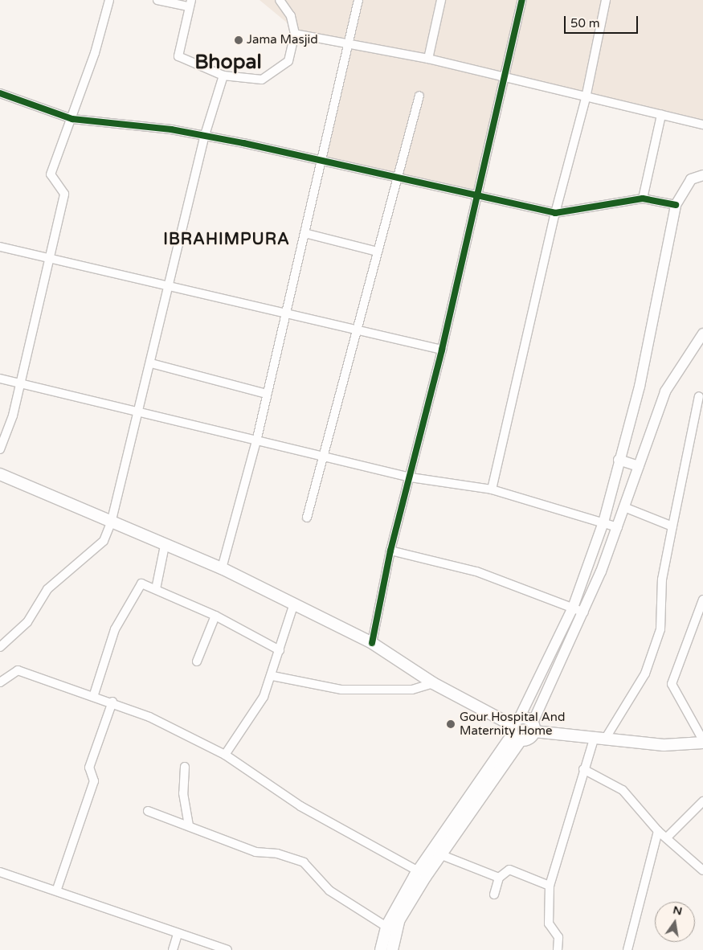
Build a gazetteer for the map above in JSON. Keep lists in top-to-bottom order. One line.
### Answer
{"districts":["Bhopal","IBRAHIMPURA"],"places":["Jama Masjid","Gour Hospital And Maternity Home"],"scale_bar":"50 m","north":"top"}
